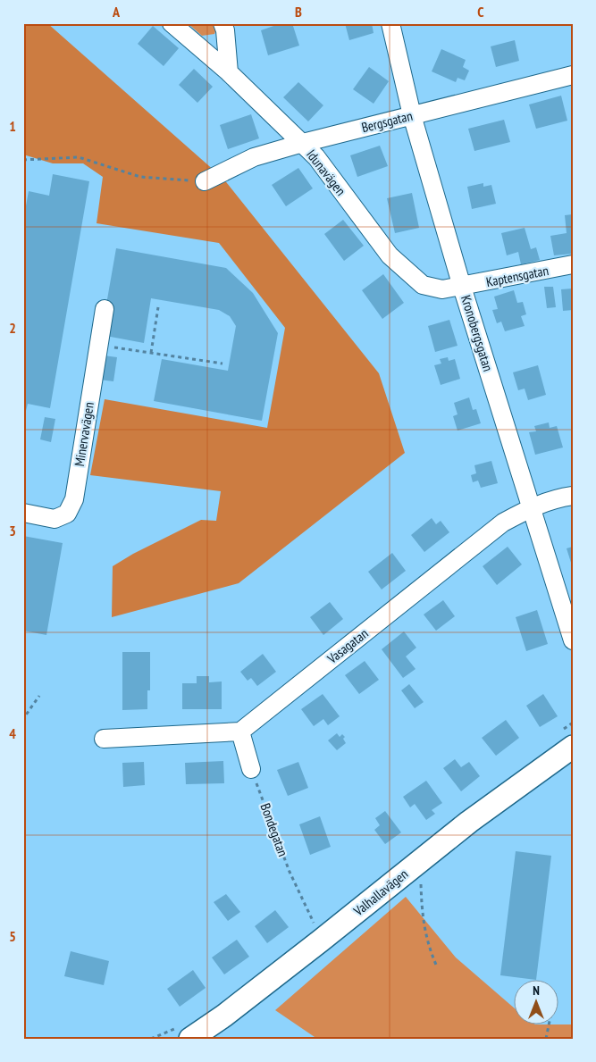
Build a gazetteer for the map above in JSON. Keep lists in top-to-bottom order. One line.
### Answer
{"streets":{"street":["Bergsgatan","Idunavägen","Kaptensgatan","Kronobergsgatan","Minervavägen","Vasagatan","Valhallavägen"],"path":["Bondegatan"]},"crossings":[["Bergsgatan","Idunavägen"],["Bergsgatan","Kronobergsgatan"],["Idunavägen","Kaptensgatan"],["Idunavägen","Kronobergsgatan"],["Kaptensgatan","Kronobergsgatan"],["Kronobergsgatan","Vasagatan"]],"north":"top","grid":{"columns":["A","B","C"],"rows":["1","2","3","4","5"]}}
